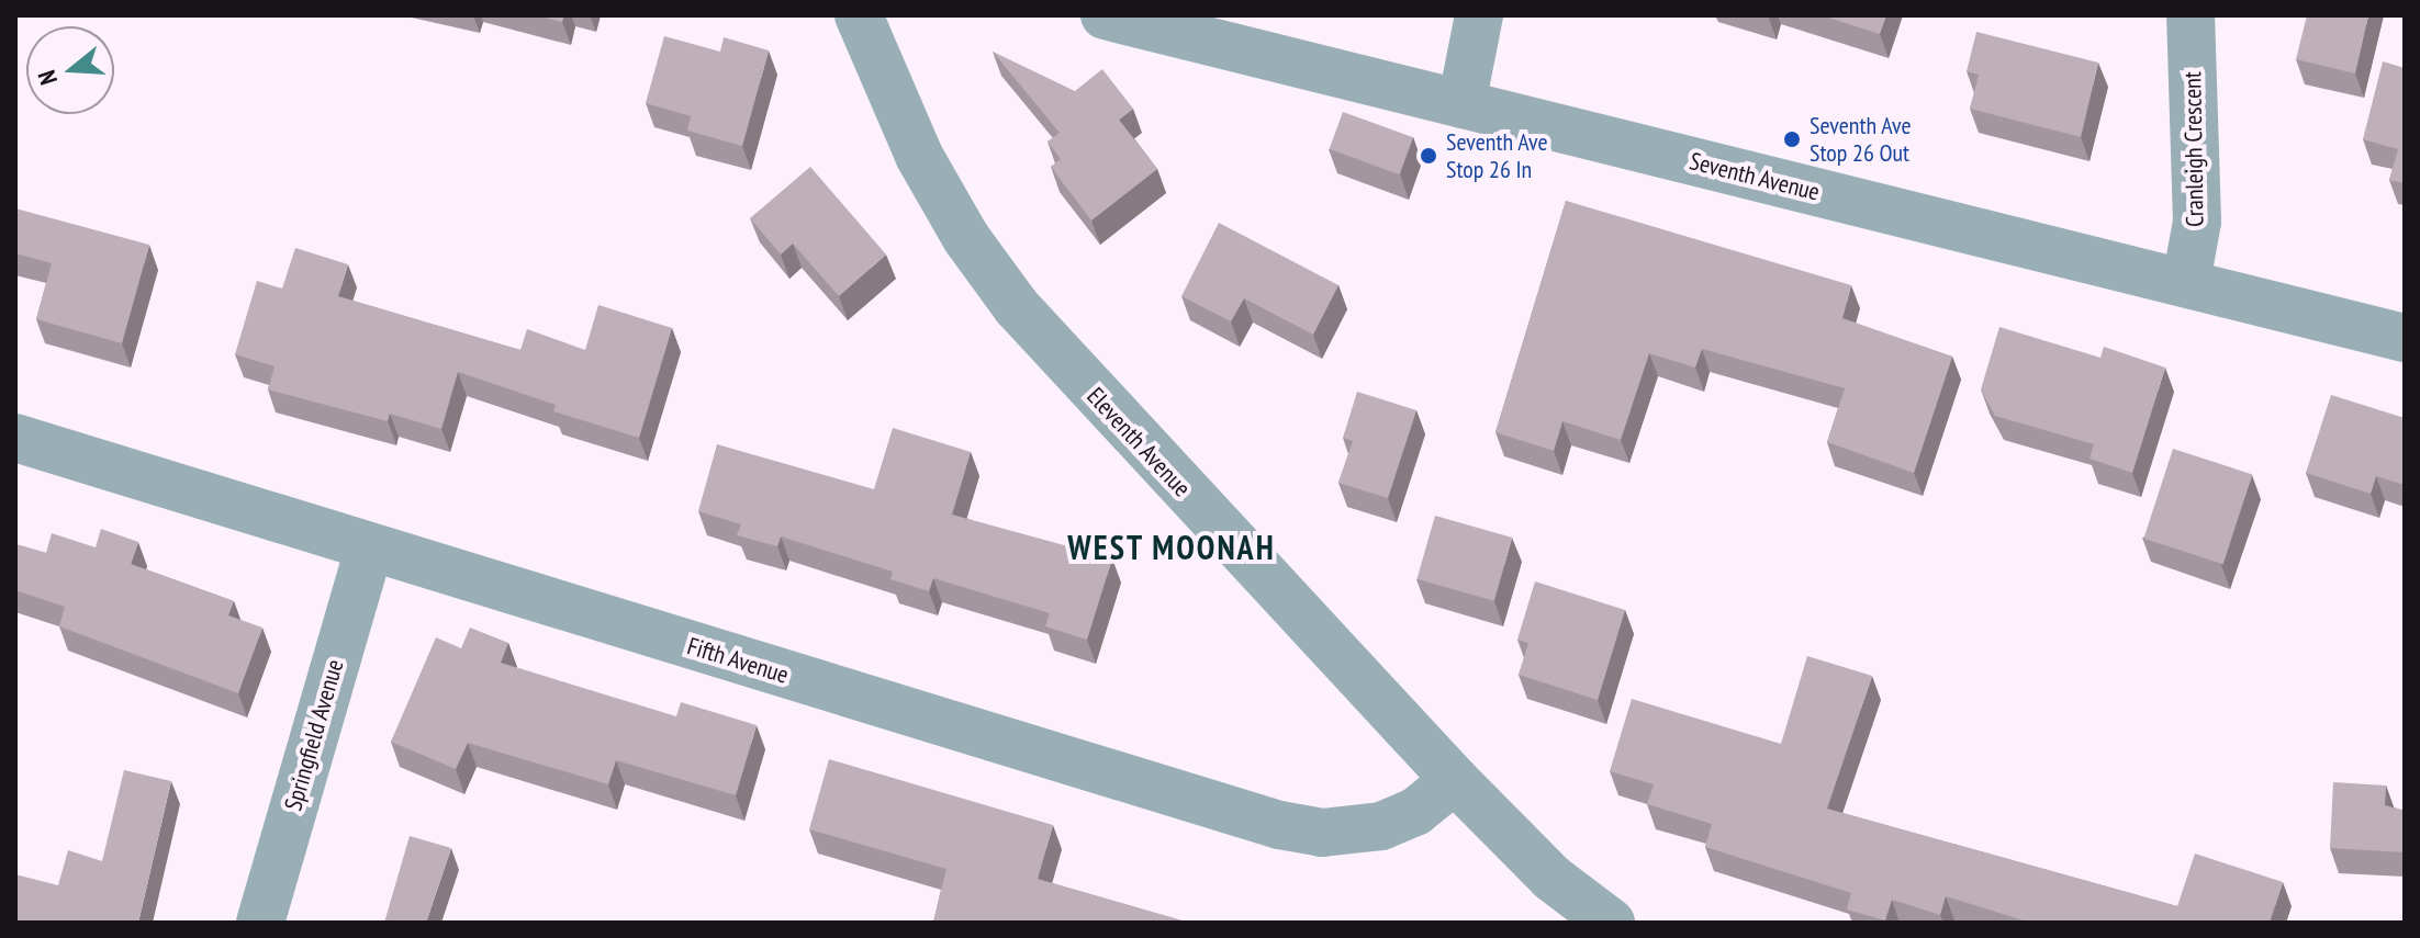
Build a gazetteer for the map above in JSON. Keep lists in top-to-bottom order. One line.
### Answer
{"streets":{"street":["Cranleigh Crescent","Seventh Avenue","Eleventh Avenue","Fifth Avenue","Springfield Avenue"]},"crossings":[["Cranleigh Crescent","Seventh Avenue"],["Eleventh Avenue","Fifth Avenue"],["Fifth Avenue","Springfield Avenue"]],"districts":["WEST MOONAH"],"places":["Seventh Ave Stop 26 Out","Seventh Ave Stop 26 In"],"north":"left"}
